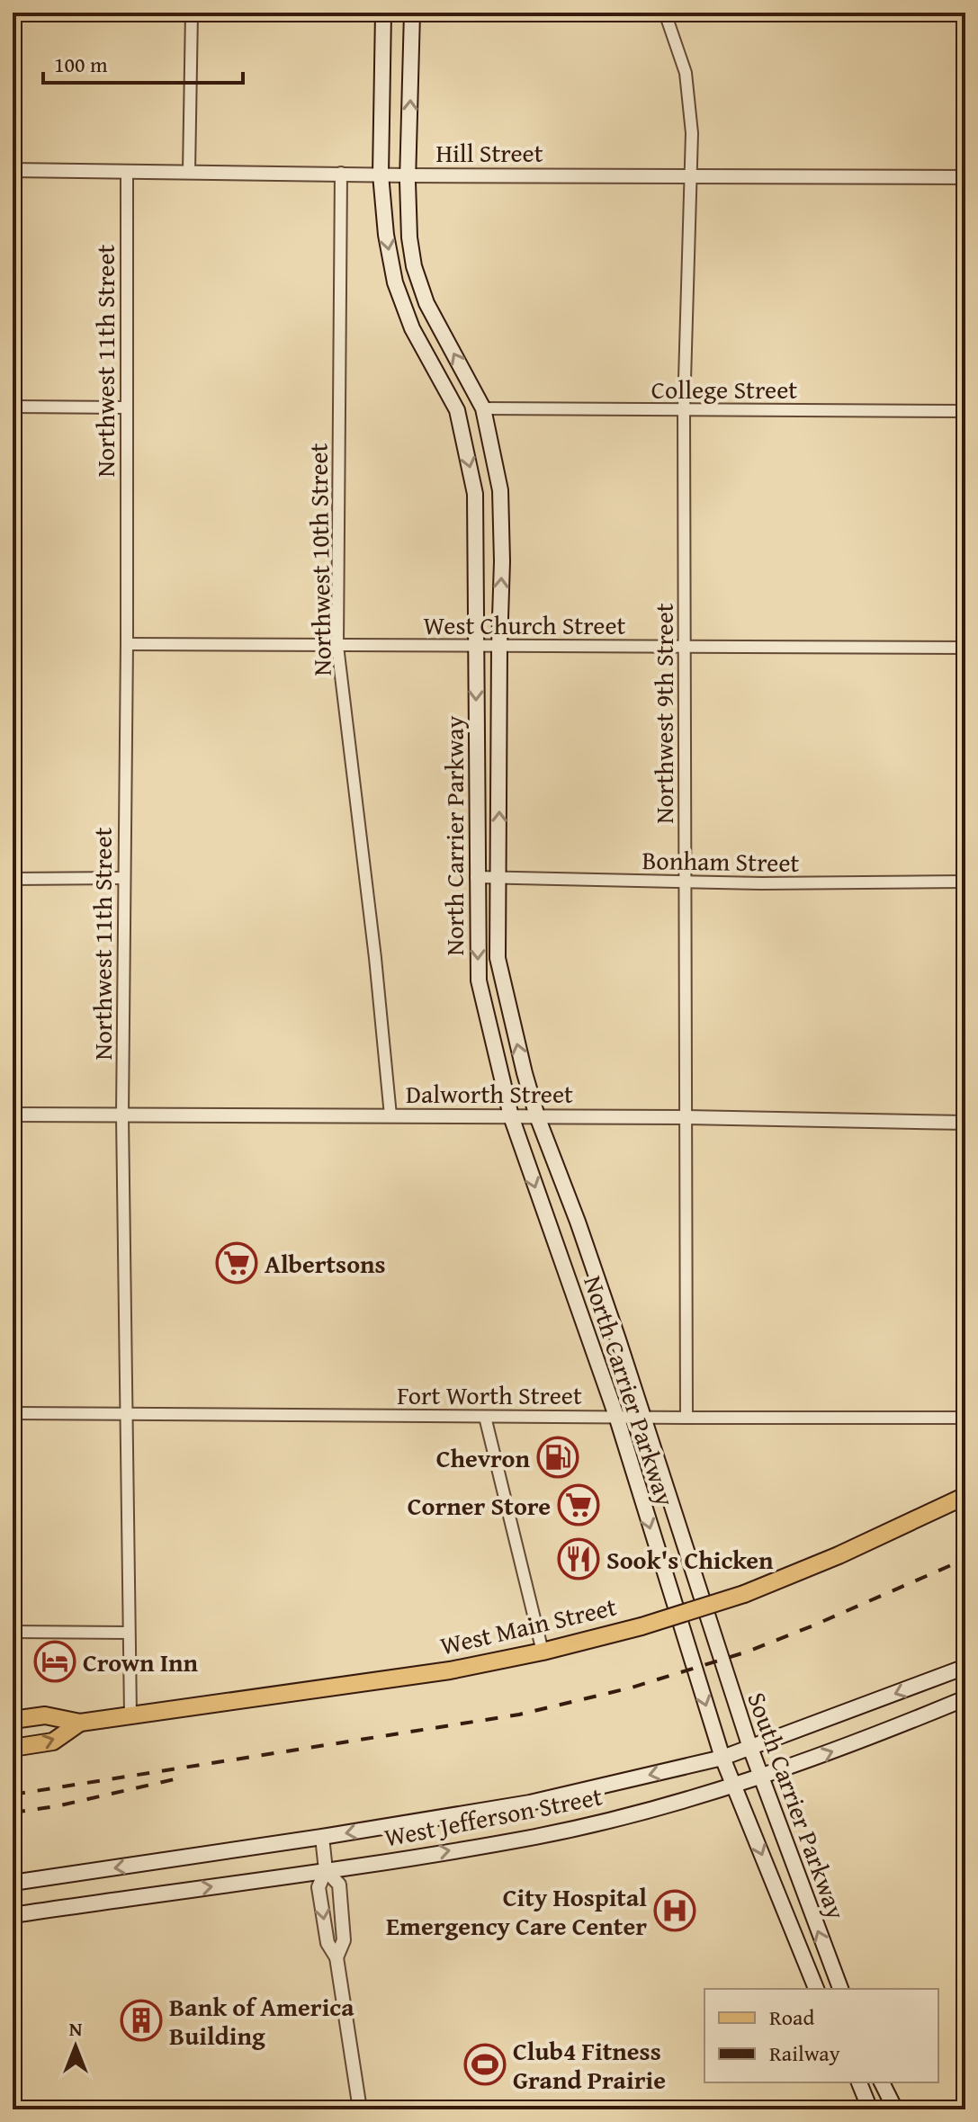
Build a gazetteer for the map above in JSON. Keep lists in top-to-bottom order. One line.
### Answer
{"streets":{"main road":["North Carrier Parkway","West Main Street","South Carrier Parkway","West Jefferson Street"],"street":["Hill Street","Northwest 11th Street","College Street","Northwest 10th Street","West Church Street","Northwest 9th Street","Bonham Street","Dalworth Street","Fort Worth Street"]},"crossings":[["Hill Street","Northwest 11th Street"],["Hill Street","Northwest 10th Street"],["Hill Street","Northwest 9th Street"],["Hill Street","North Carrier Parkway"],["Northwest 11th Street","West Church Street"],["Northwest 11th Street","Dalworth Street"],["Northwest 11th Street","Fort Worth Street"],["Northwest 11th Street","West Main Street"],["College Street","Northwest 9th Street"],["College Street","North Carrier Parkway"],["Northwest 10th Street","West Church Street"],["Northwest 10th Street","Dalworth Street"],["West Church Street","Northwest 9th Street"],["West Church Street","North Carrier Parkway"],["Northwest 9th Street","Bonham Street"],["Northwest 9th Street","Dalworth Street"],["Northwest 9th Street","Fort Worth Street"],["North Carrier Parkway","Bonham Street"],["North Carrier Parkway","Dalworth Street"],["North Carrier Parkway","Fort Worth Street"],["North Carrier Parkway","South Carrier Parkway"],["South Carrier Parkway","West Jefferson Street"]],"places":{"supermarket":["Albertsons","Corner Store"],"fuel station":["Chevron"],"restaurant":["Sook's Chicken"],"hotel":["Crown Inn"],"hospital":["City Hospital Emergency Care Center"],"building":["Bank of America Building"],"sports":["Club4 Fitness Grand Prairie"]},"legend":["Road","Railway"],"scale_bar":"100 m","north":"top"}
